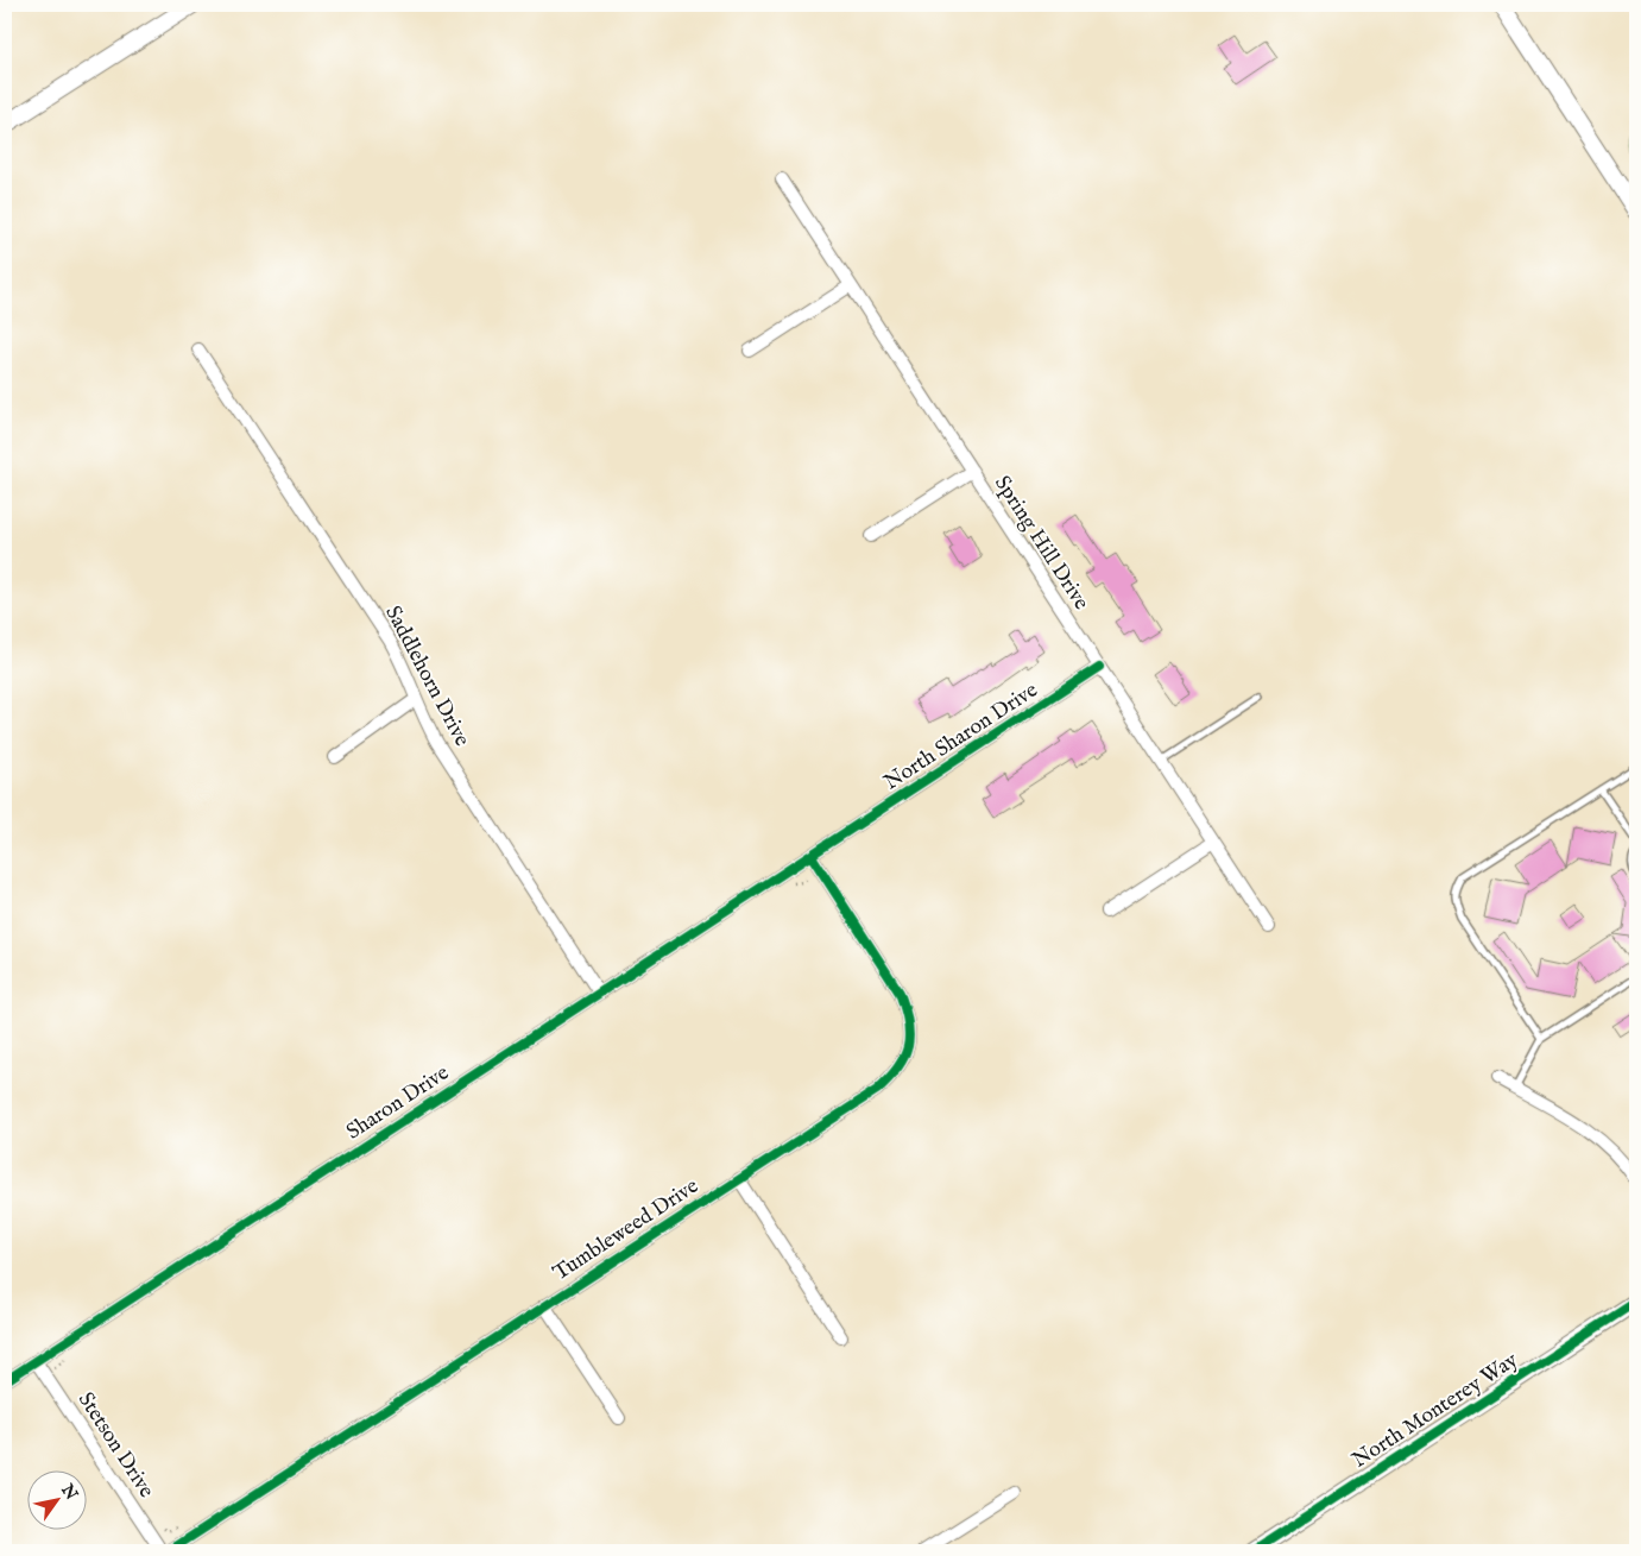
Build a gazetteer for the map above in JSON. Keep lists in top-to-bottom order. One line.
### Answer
{"streets":{"street":["Spring Hill Drive","Saddlehorn Drive","North Sharon Drive","Sharon Drive","Tumbleweed Drive","North Monterey Way","Stetson Drive"]},"crossings":[["Spring Hill Drive","North Sharon Drive"],["Saddlehorn Drive","Sharon Drive"],["North Sharon Drive","Sharon Drive"],["North Sharon Drive","Tumbleweed Drive"],["Sharon Drive","Tumbleweed Drive"],["Sharon Drive","Stetson Drive"]],"north":"top right"}
